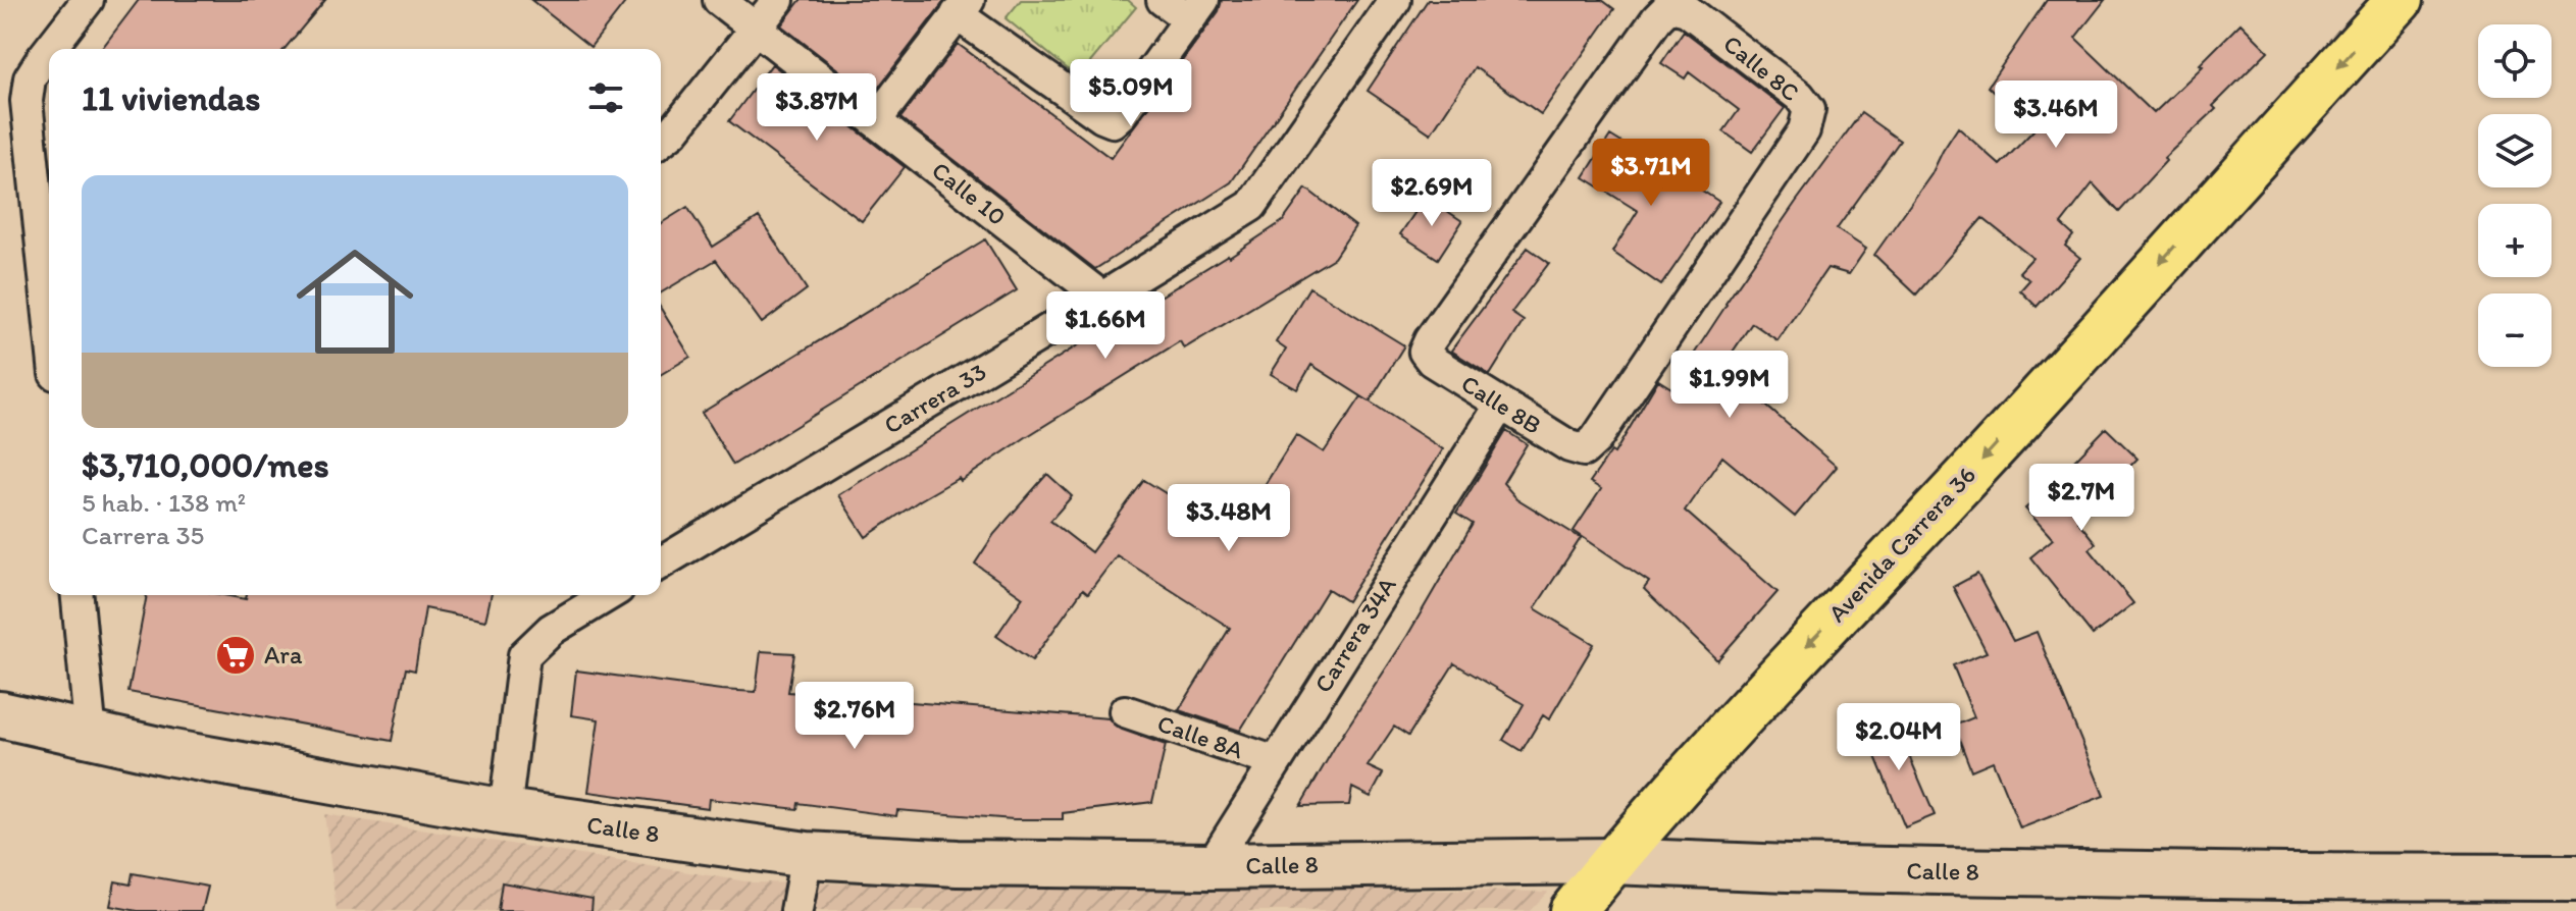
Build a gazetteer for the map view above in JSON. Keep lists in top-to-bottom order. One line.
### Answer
{"streets":{"main road":["Avenida Carrera 36","Calle 8"],"street":["Calle 8C","Calle 10","Carrera 33","Calle 8B","Carrera 34A","Calle 8A"]},"crossings":[["Calle 8C","Calle 8B"],["Calle 10","Carrera 33"],["Calle 8B","Carrera 34A"],["Avenida Carrera 36","Calle 8"],["Carrera 34A","Calle 8A"],["Carrera 34A","Calle 8"]],"one_way":["Avenida Carrera 36"],"places":{"supermarket":["Ara"]},"page":{"map_buttons":["+","−"],"heading":"11 viviendas","price":["$5.09M","$3.87M","$3.46M","$3.71M","$2.69M","$1.66M","$1.99M","$2.7M","$3.48M","$2.76M","$2.04M"],"list":[{"name":"$3,710,000/mes","note":"5 hab. · 138 m² · Carrera 35"}]}}
